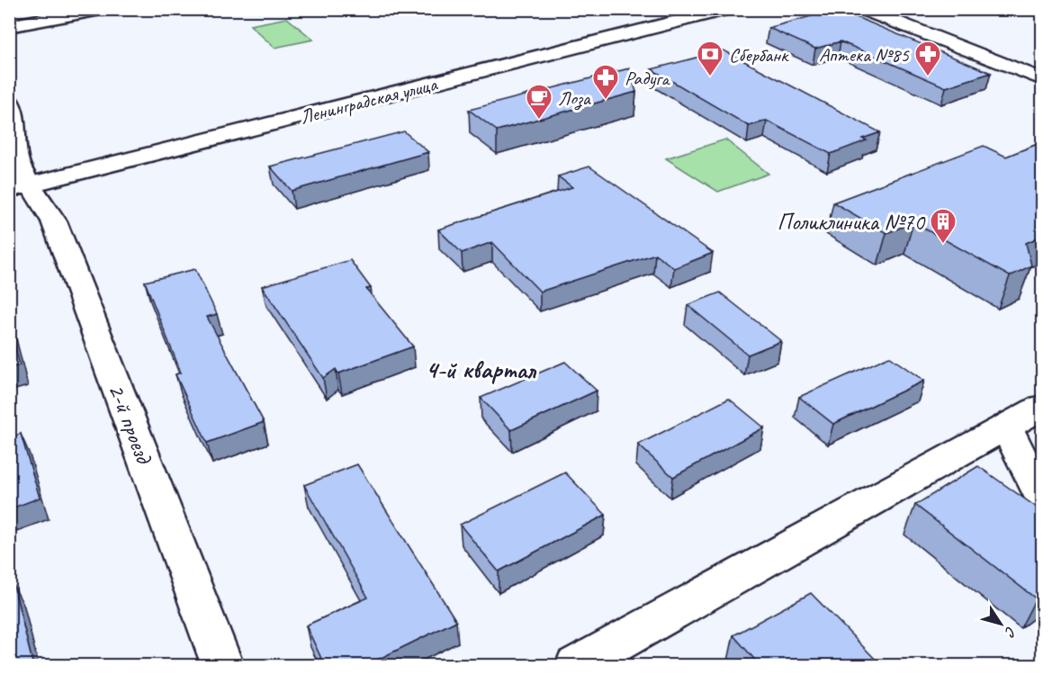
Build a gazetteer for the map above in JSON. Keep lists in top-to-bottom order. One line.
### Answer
{"streets":{"street":["Ленинградская улица","2-й проезд"]},"crossings":[["Ленинградская улица","2-й проезд"]],"districts":["4-й квартал"],"places":{"bank":["Сбербанк"],"pharmacy":["Аптека №85","Радуга"],"cafe":["Лоза"],"building":["Поликлиника №70"]},"north":"bottom right"}
